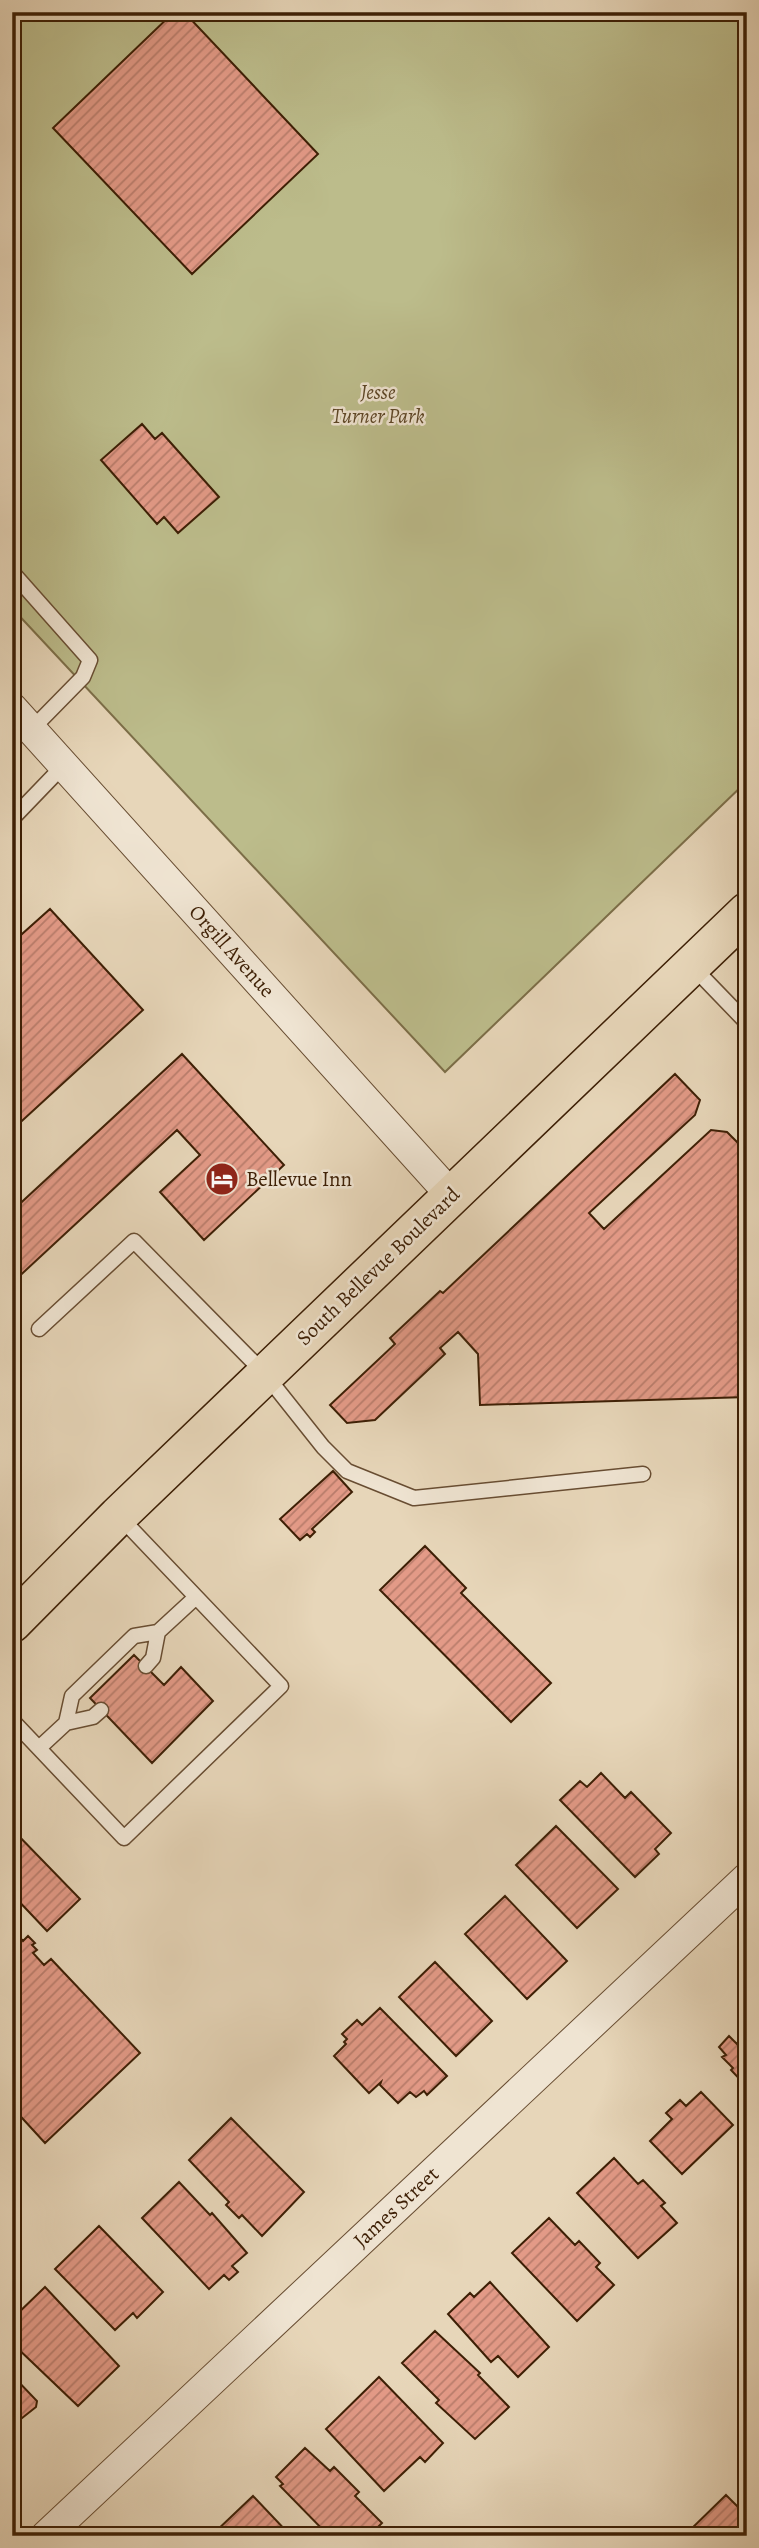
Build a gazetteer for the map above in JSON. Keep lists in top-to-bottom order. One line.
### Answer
{"streets":{"main road":["South Bellevue Boulevard"],"street":["Orgill Avenue","James Street"]},"crossings":[["Orgill Avenue","South Bellevue Boulevard"]],"parks":["Jesse Turner Park"],"places":{"hotel":["Bellevue Inn"]}}
